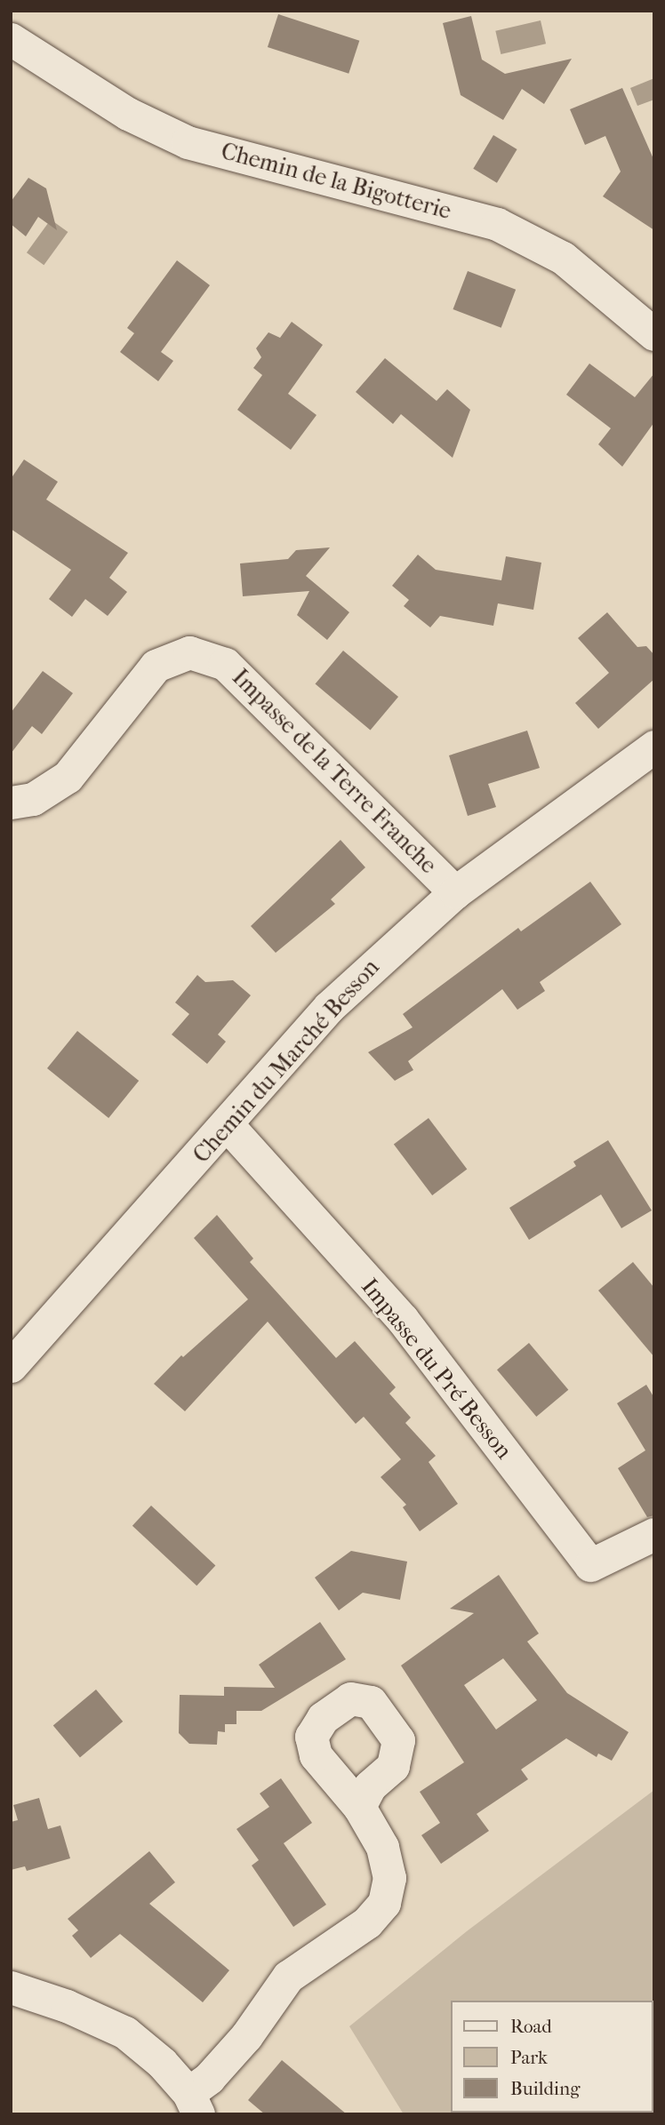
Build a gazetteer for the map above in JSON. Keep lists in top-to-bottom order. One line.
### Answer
{"streets":{"street":["Chemin de la Bigotterie","Impasse de la Terre Franche","Chemin du Marché Besson","Impasse du Pré Besson"]},"crossings":[["Impasse de la Terre Franche","Chemin du Marché Besson"],["Chemin du Marché Besson","Impasse du Pré Besson"]],"legend":["Road","Park","Building"]}
